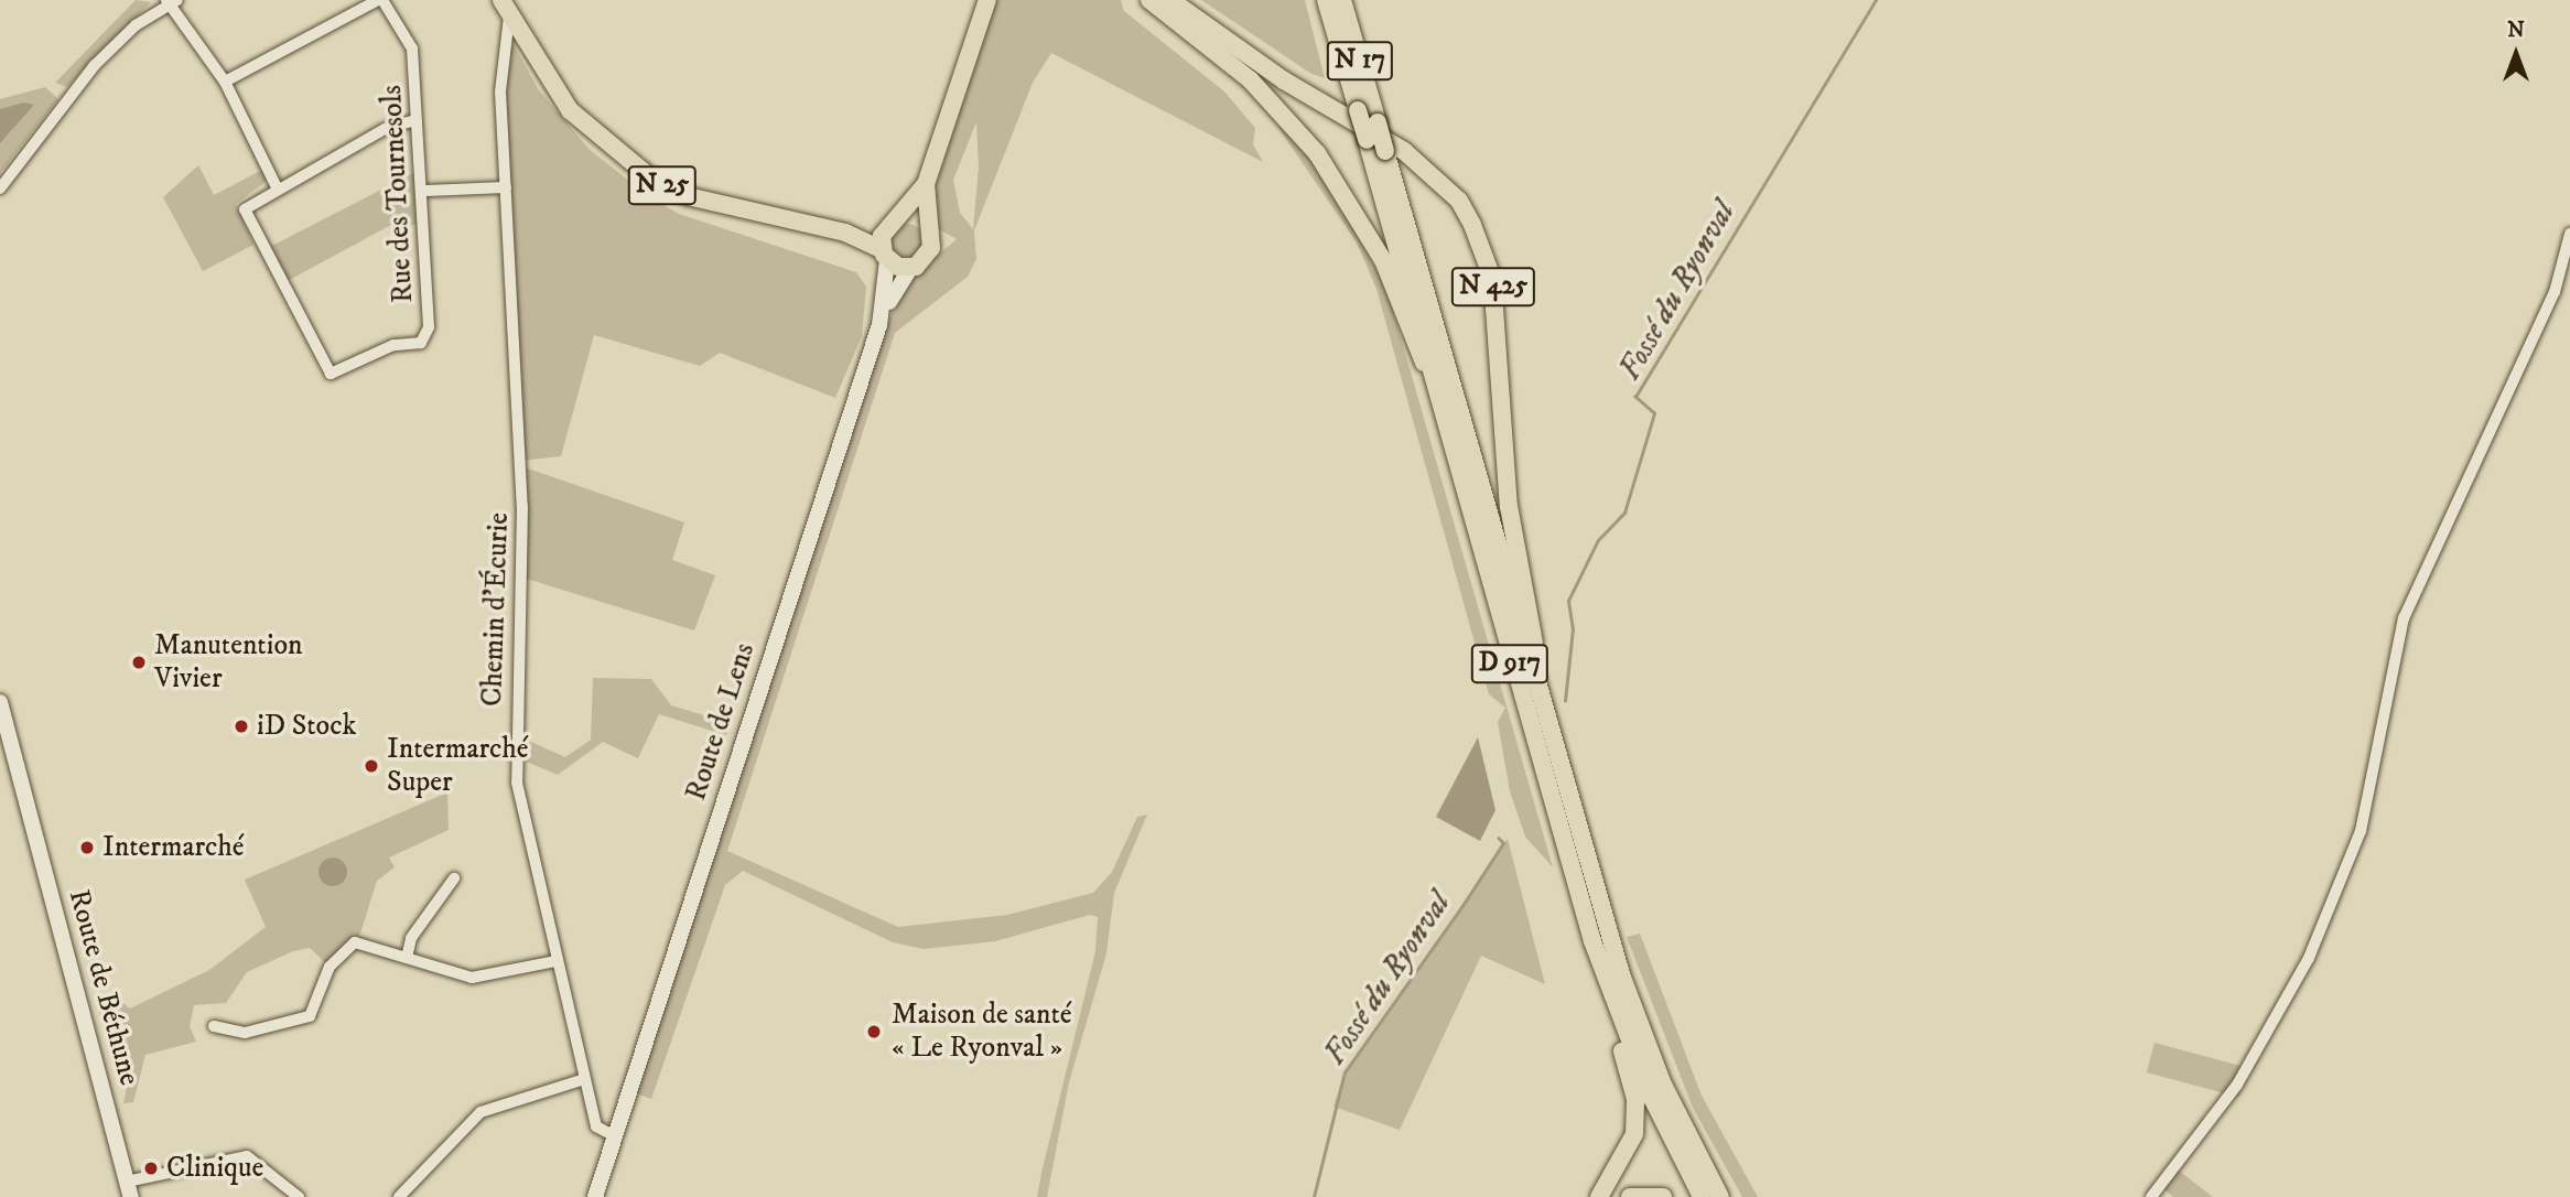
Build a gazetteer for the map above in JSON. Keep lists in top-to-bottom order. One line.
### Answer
{"streets":{"main road":["N 17","N 25","N 425","D 917","Route de Lens","Route de Béthune"],"street":["Rue des Tournesols","Chemin d'Écurie"]},"crossings":[["N 17","D 917"],["N 25","Chemin d'Écurie"],["N 25","Route de Lens"],["N 425","D 917"],["Chemin d'Écurie","Route de Lens"]],"water":["Fossé du Ryonval"],"places":["Manutention Vivier","iD Stock","Intermarché Super","Intermarché","Maison de santé « Le Ryonval »","Clinique"],"north":"top"}
